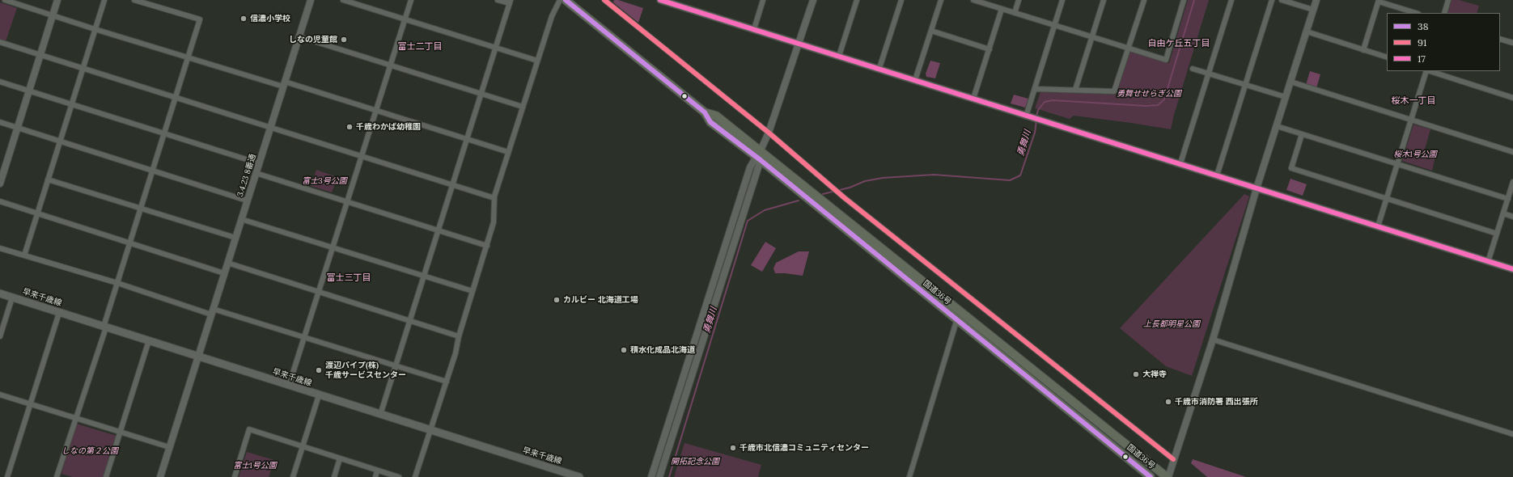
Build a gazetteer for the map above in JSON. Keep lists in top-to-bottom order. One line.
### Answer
{"streets":{"highway":["国道36号"],"main road":["早来千歳線"],"street":["3.4.23 8番通"]},"crossings":[["3.4.23 8番通","早来千歳線"]],"districts":["自由ケ丘五丁目","富士二丁目","桜木一丁目","富士三丁目"],"water":["勇舞川"],"parks":["勇舞せせらぎ公園","桜木1号公園","富士3号公園","上長都明星公園","しなの第２公園","開拓記念公園","富士1号公園"],"places":["信濃小学校","しなの児童館","千歳わかば幼稚園","カルビー 北海道工場","積水化成品北海道","渡辺パイプ(株) 千歳サービスセンター","大禅寺","千歳市消防署 西出張所","千歳市北信濃コミュニティセンター"],"lines":["transit line 38","transit line 91","transit line 17"],"legend":["38","91","17"]}
